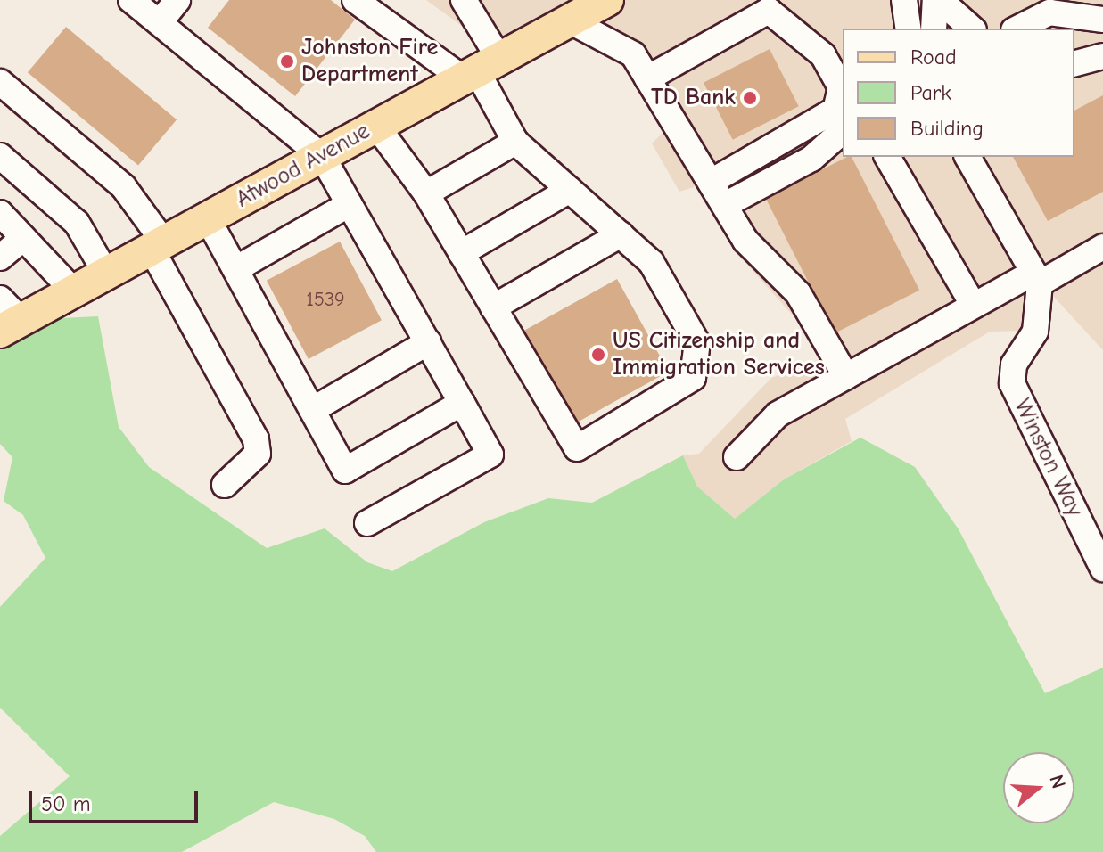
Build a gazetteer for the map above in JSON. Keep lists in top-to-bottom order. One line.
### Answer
{"streets":{"main road":["Atwood Avenue"],"street":["Winston Way"]},"places":["Johnston Fire Department","TD Bank","US Citizenship and Immigration Services"],"house_numbers":["1539"],"legend":["Road","Park","Building"],"scale_bar":"50 m","north":"right"}
